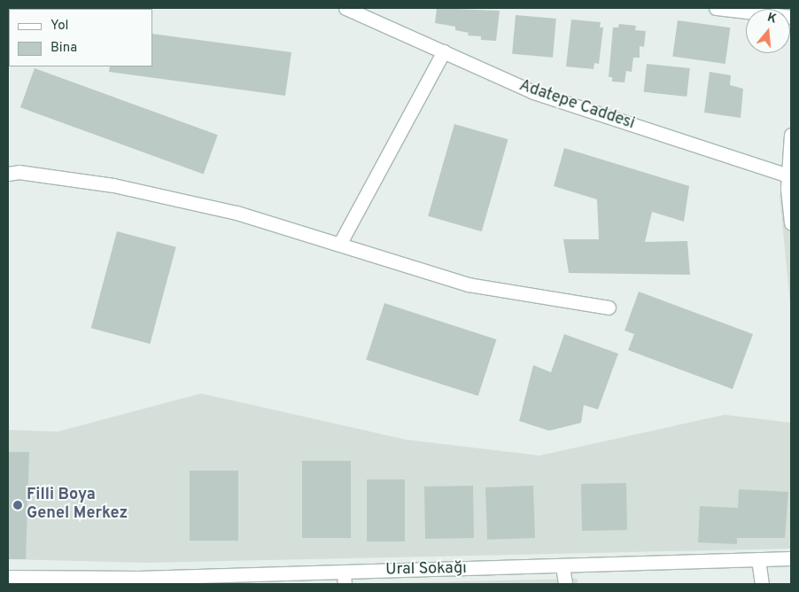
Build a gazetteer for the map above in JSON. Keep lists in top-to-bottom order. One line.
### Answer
{"streets":{"street":["Adatepe Caddesi","Ural Sokağı"]},"places":["Filli Boya Genel Merkez"],"legend":["Yol","Bina"],"north":"top"}
